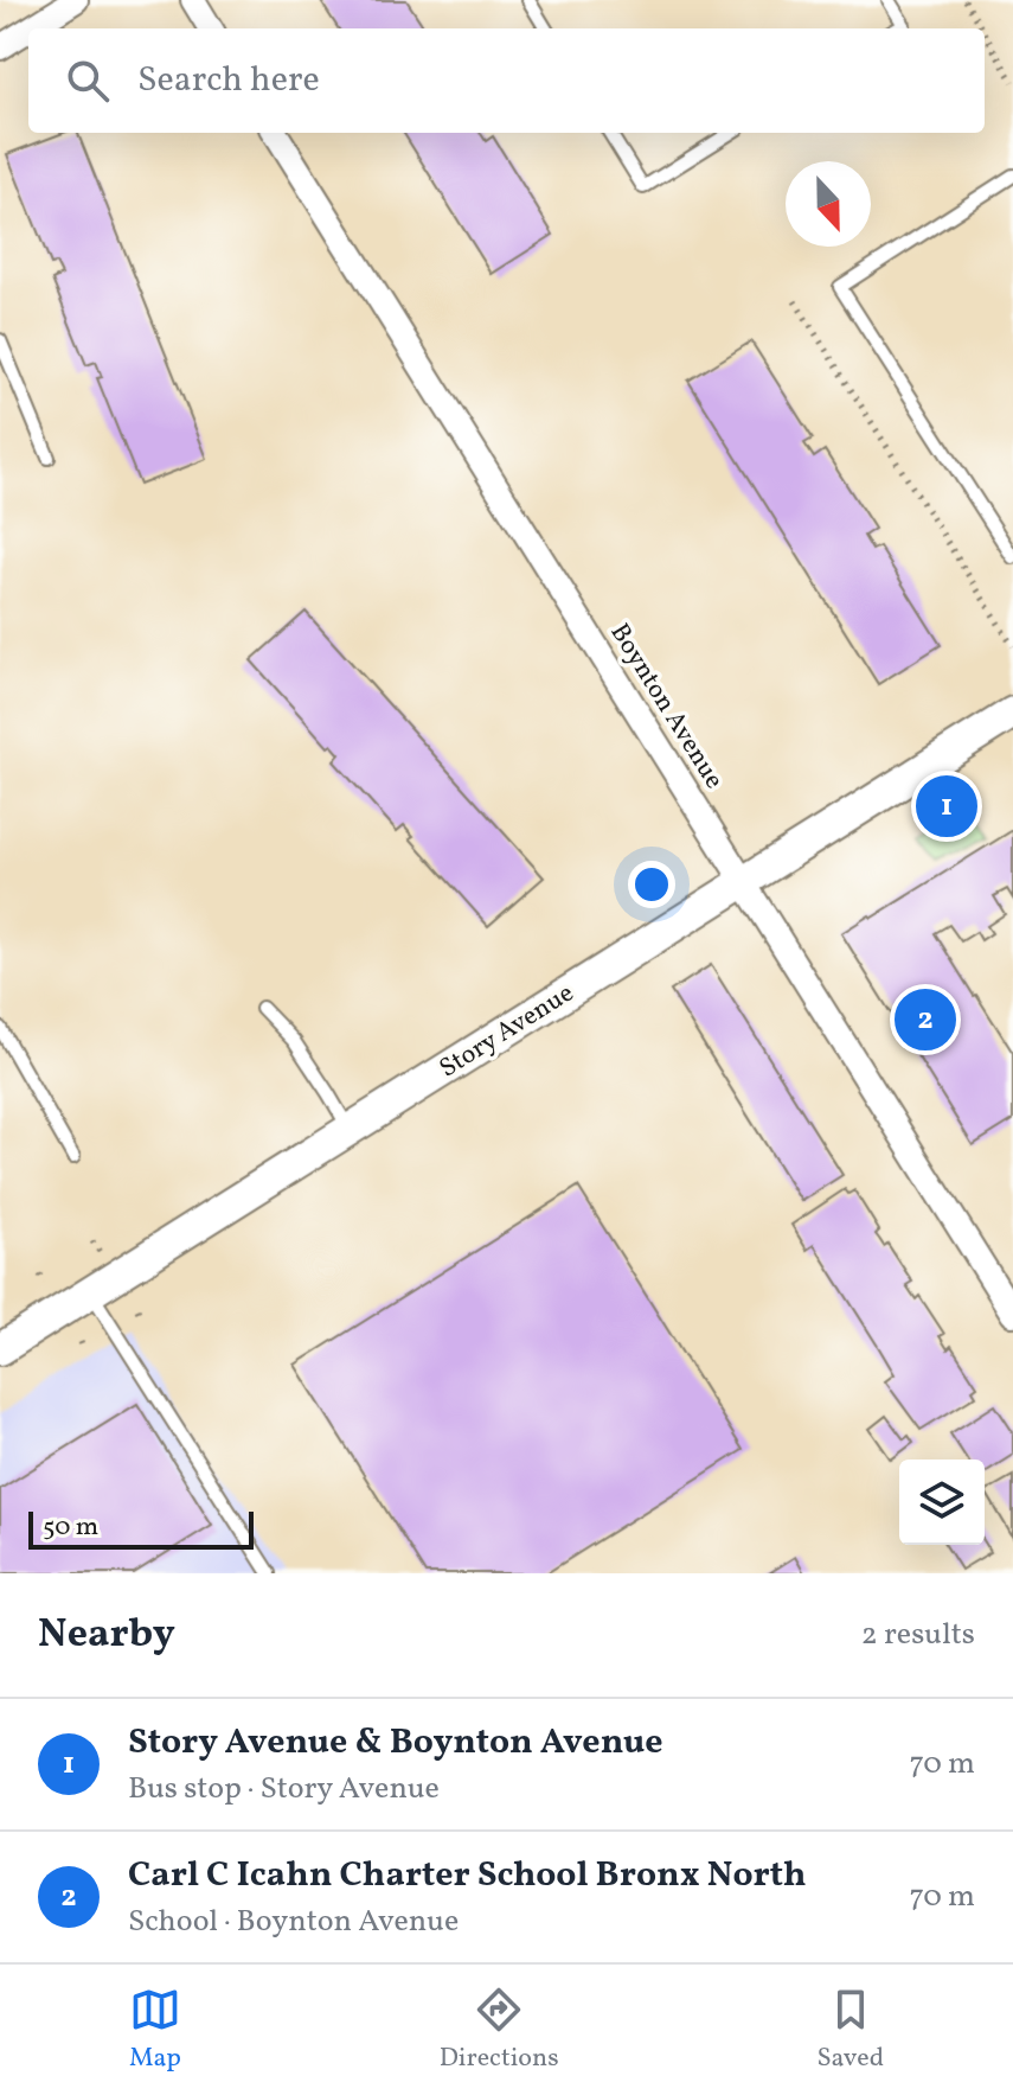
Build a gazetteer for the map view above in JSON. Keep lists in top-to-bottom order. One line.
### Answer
{"streets":{"street":["Boynton Avenue","Story Avenue"]},"crossings":[["Boynton Avenue","Story Avenue"]],"scale_bar":"50 m","north":"bottom","page":{"search":"Search here","pins":["1","2"],"scale":"50 m","heading":["Nearby","2 results"],"list":[{"mark":"1","name":"Story Avenue & Boynton Avenue","note":"Bus stop · Story Avenue","value":"70 m"},{"mark":"2","name":"Carl C Icahn Charter School Bronx North","note":"School · Boynton Avenue","value":"70 m"}],"nav":["Map","Directions","Saved"]}}
